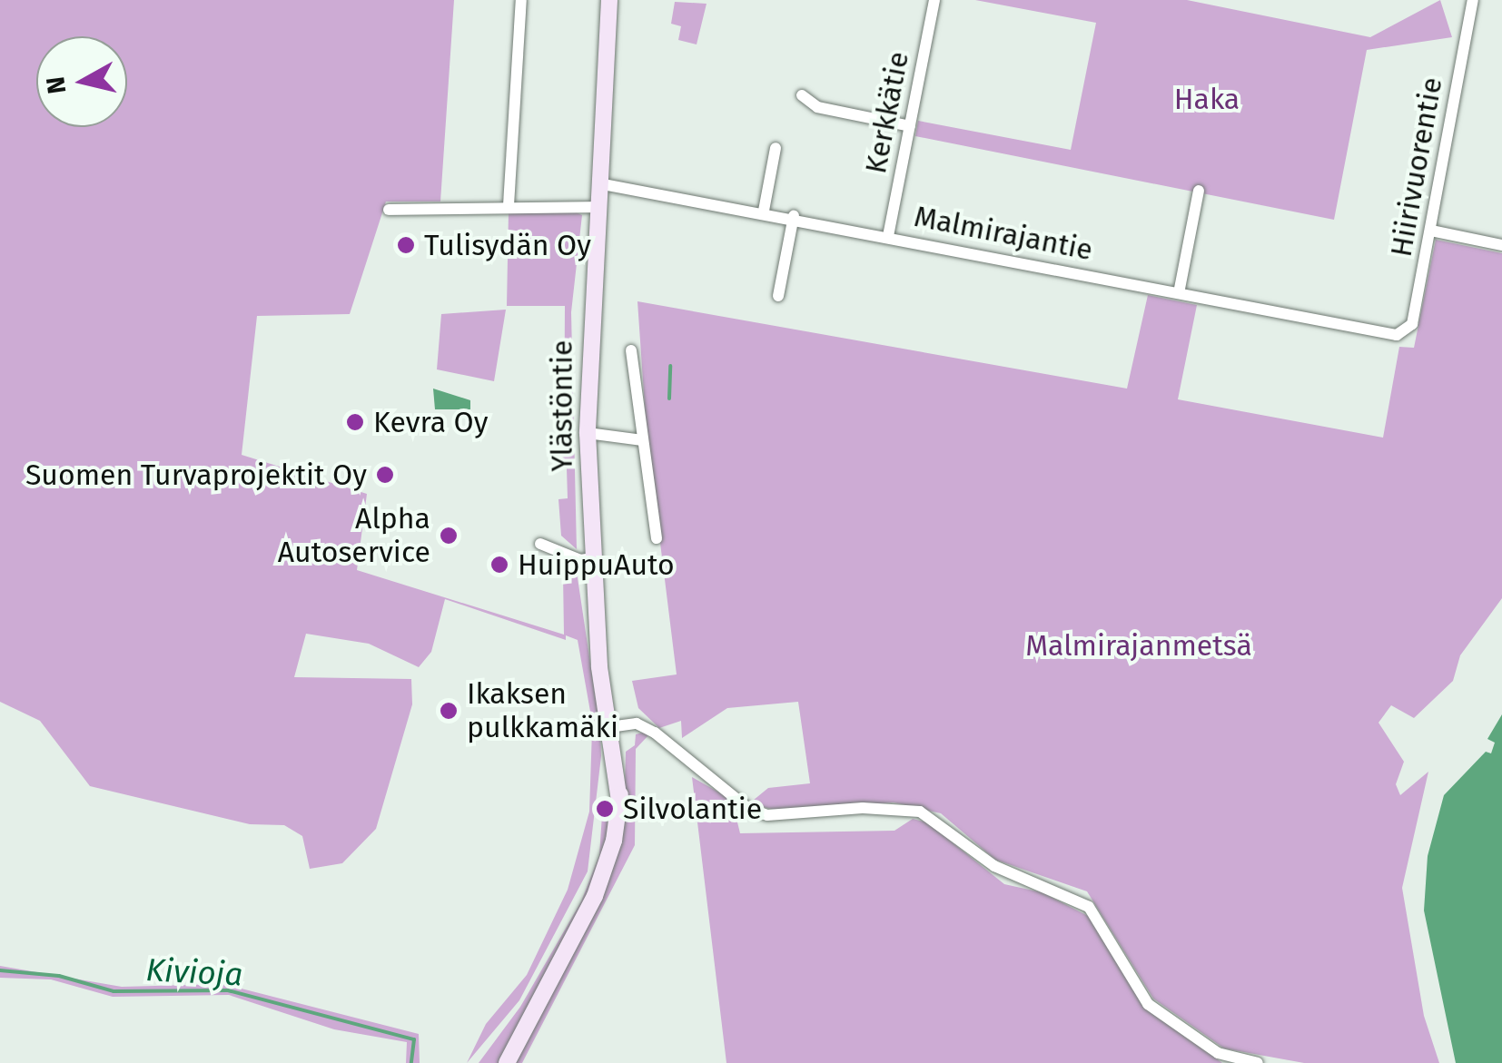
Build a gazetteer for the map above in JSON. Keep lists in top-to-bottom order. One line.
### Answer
{"streets":{"main road":["Ylästöntie"],"street":["Kerkkätie","Hiirivuorentie","Malmirajantie"]},"crossings":[["Kerkkätie","Malmirajantie"],["Hiirivuorentie","Malmirajantie"],["Malmirajantie","Ylästöntie"]],"water":["Kivioja"],"parks":["Haka","Malmirajanmetsä"],"places":["Tulisydän Oy","Kevra Oy","Suomen Turvaprojektit Oy","Alpha Autoservice","HuippuAuto","Ikaksen pulkkamäki","Silvolantie"],"north":"left"}
